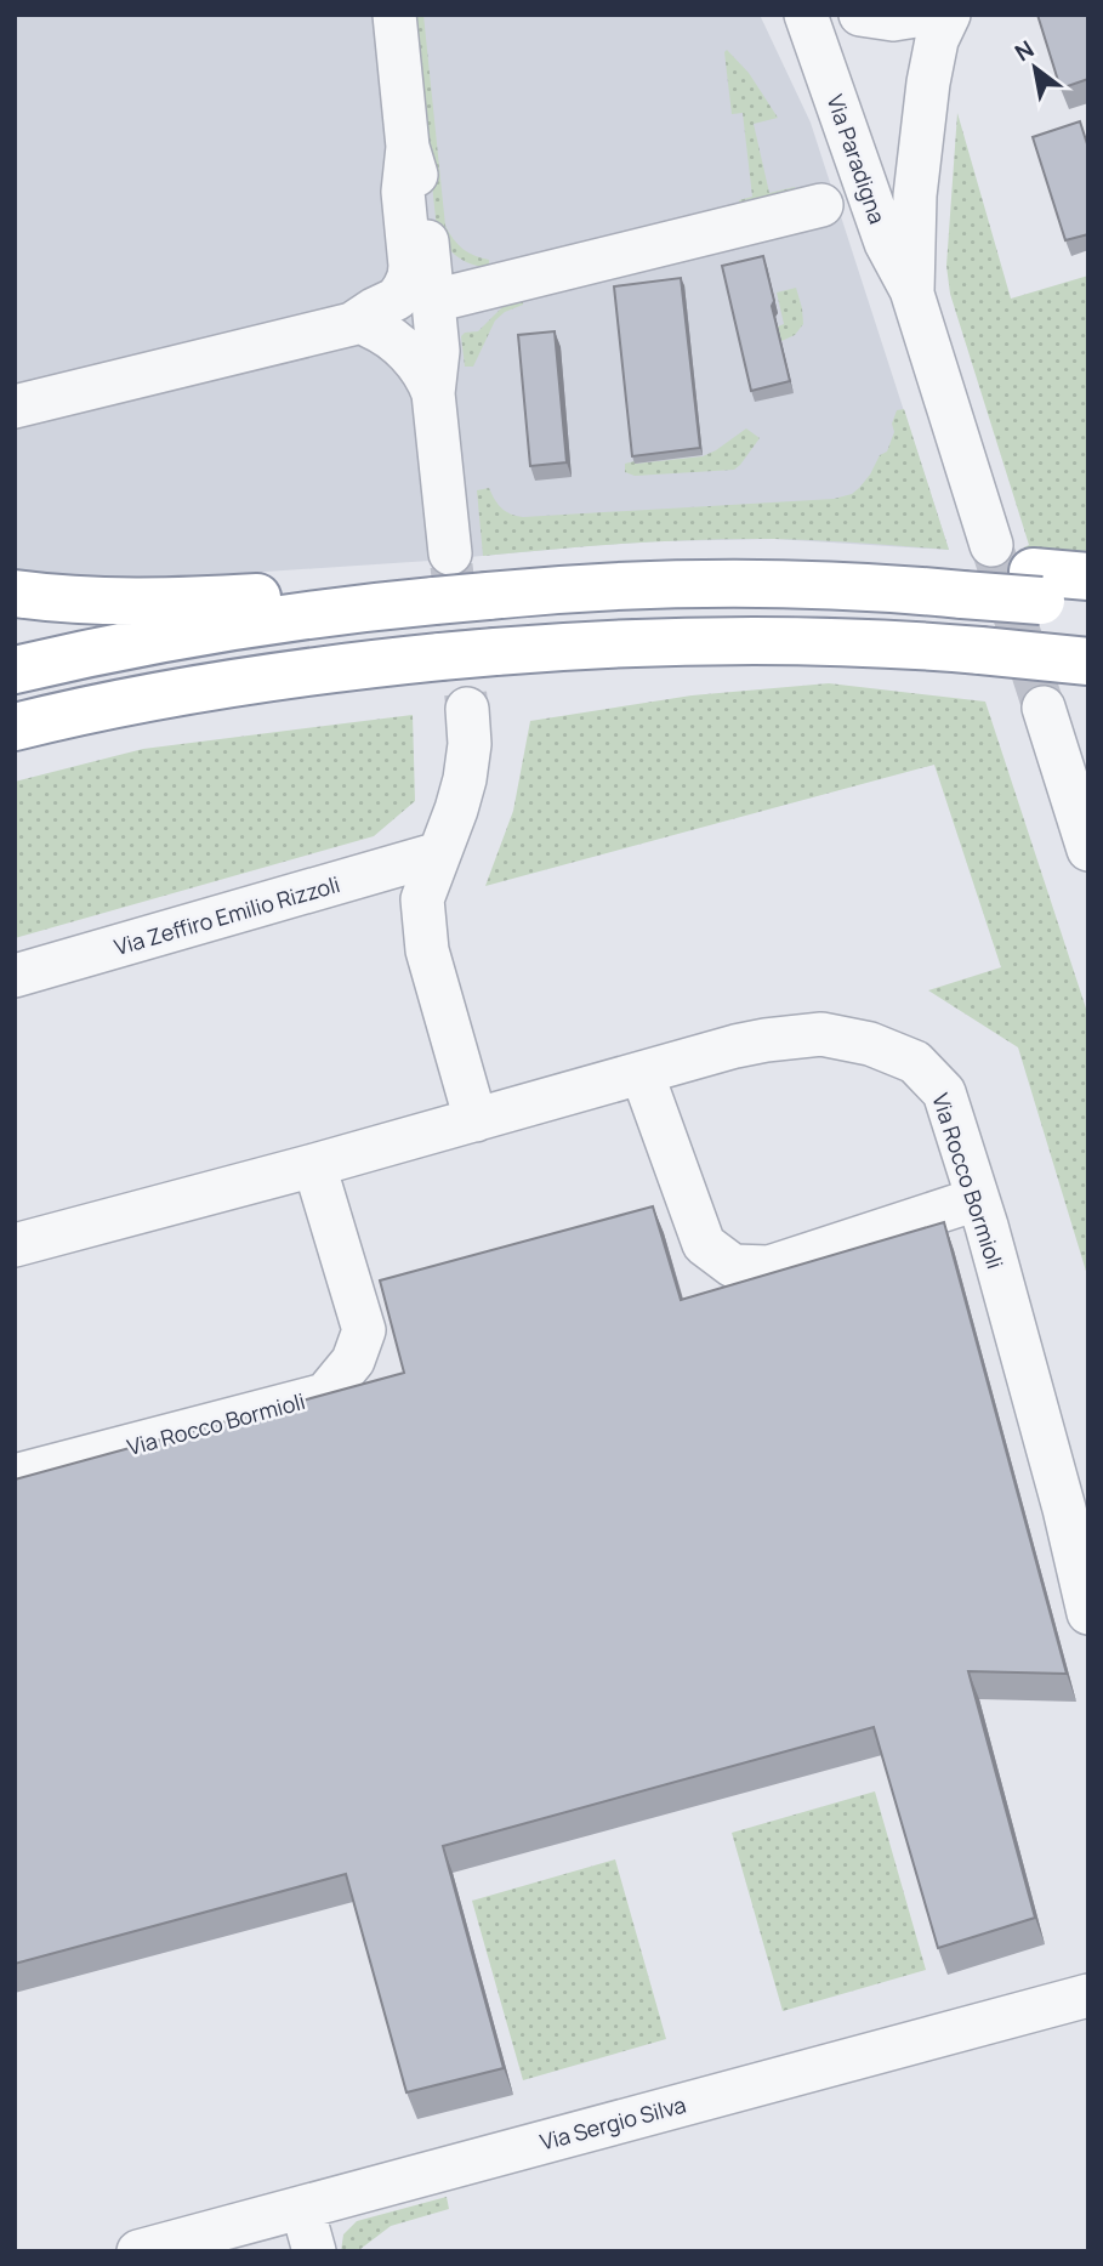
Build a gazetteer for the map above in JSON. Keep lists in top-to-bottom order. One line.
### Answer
{"streets":{"street":["Via Paradigna","Via Zeffiro Emilio Rizzoli","Via Rocco Bormioli","Via Sergio Silva"]},"north":"top left"}
